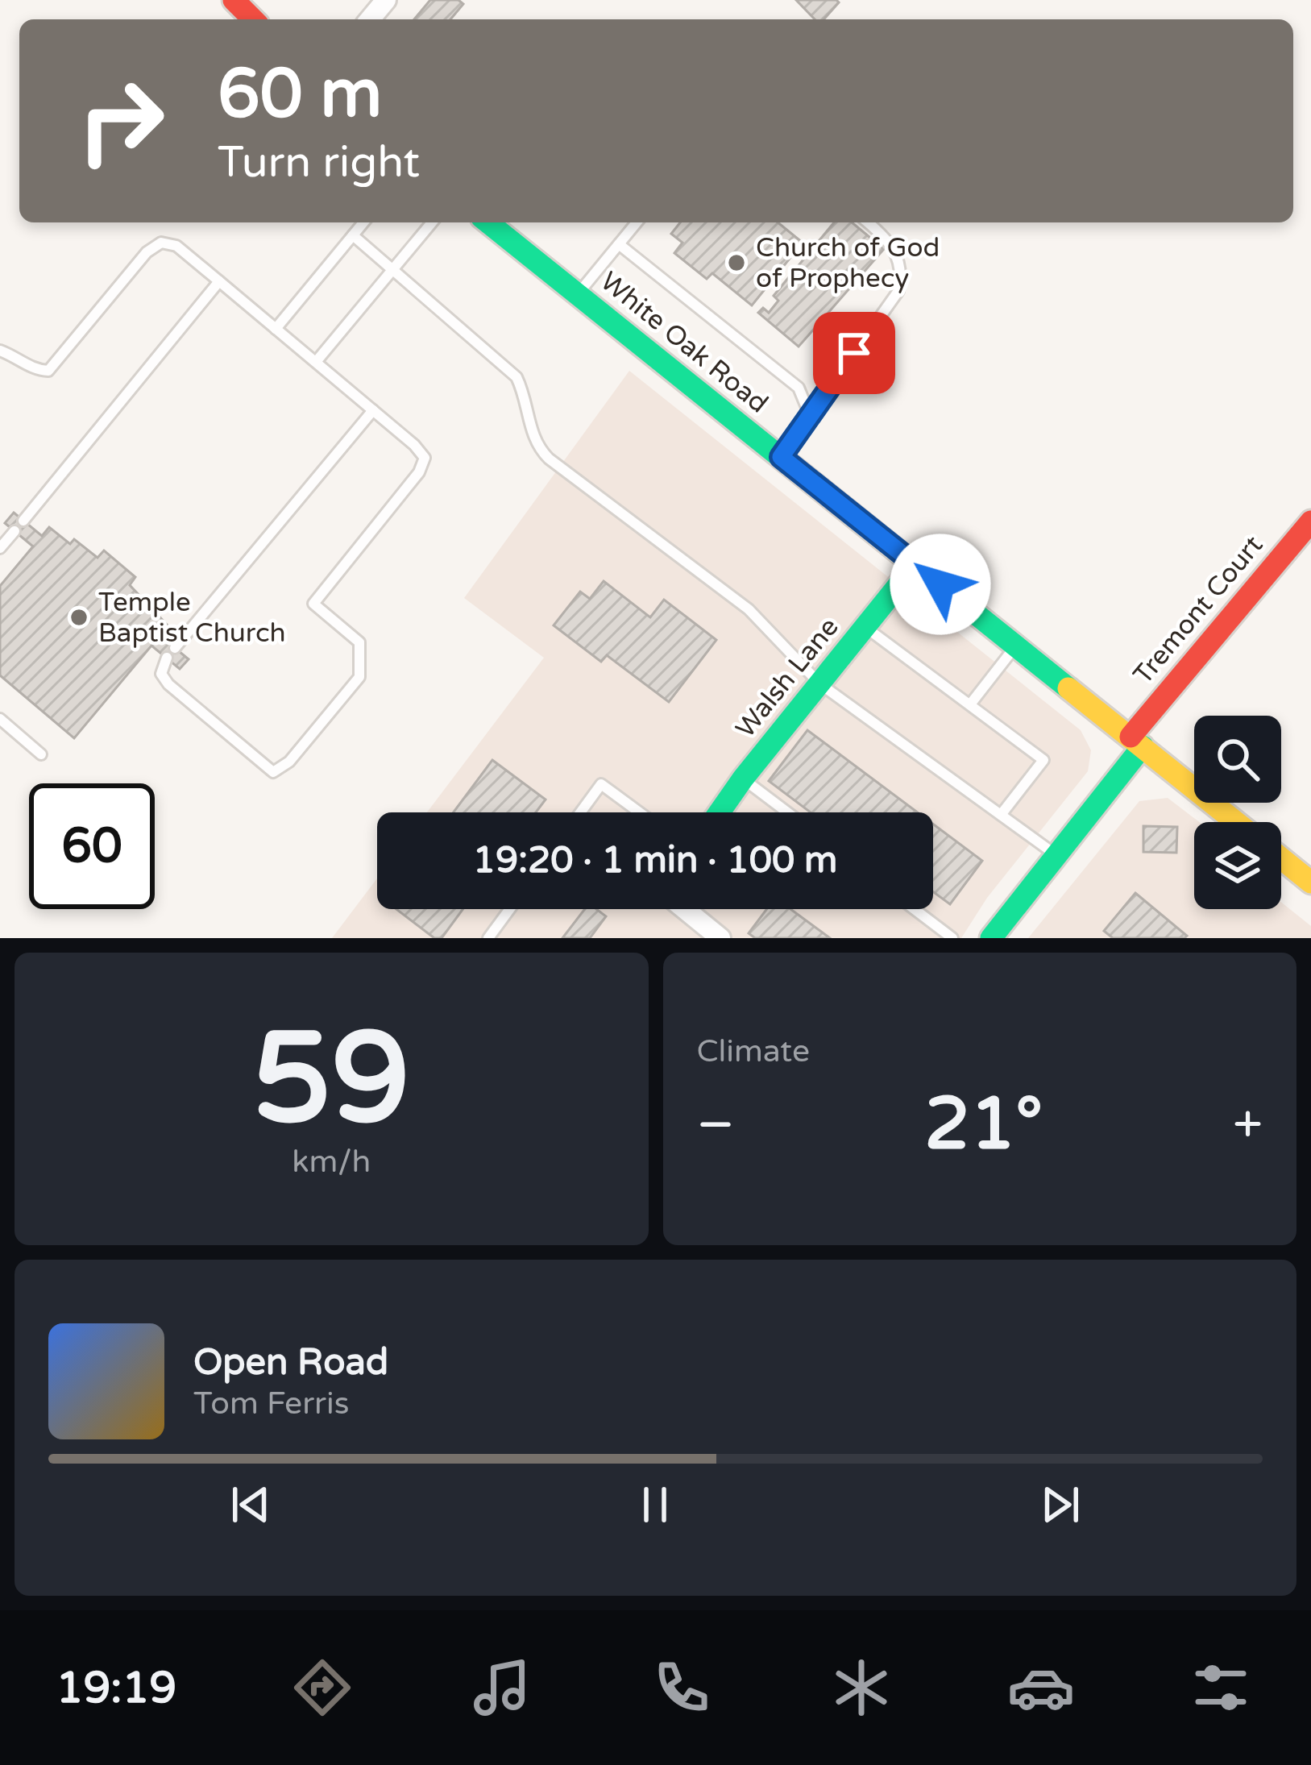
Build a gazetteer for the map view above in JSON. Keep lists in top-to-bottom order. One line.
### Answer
{"streets":{"main road":["White Oak Road","Tremont Court","Walsh Lane"]},"crossings":[["White Oak Road","Tremont Court"],["White Oak Road","Walsh Lane"]],"places":["Church of God of Prophecy","Temple Baptist Church"],"page":{"turn":["60 m","Turn right"],"limit":"60","trip":"19:20 · 1 min · 100 m","tile":[["59","km/h"],"Climate"],"heat":["−","21°","+"],"song":["Open Road","Tom Ferris"],"tabs":"19:19"}}
